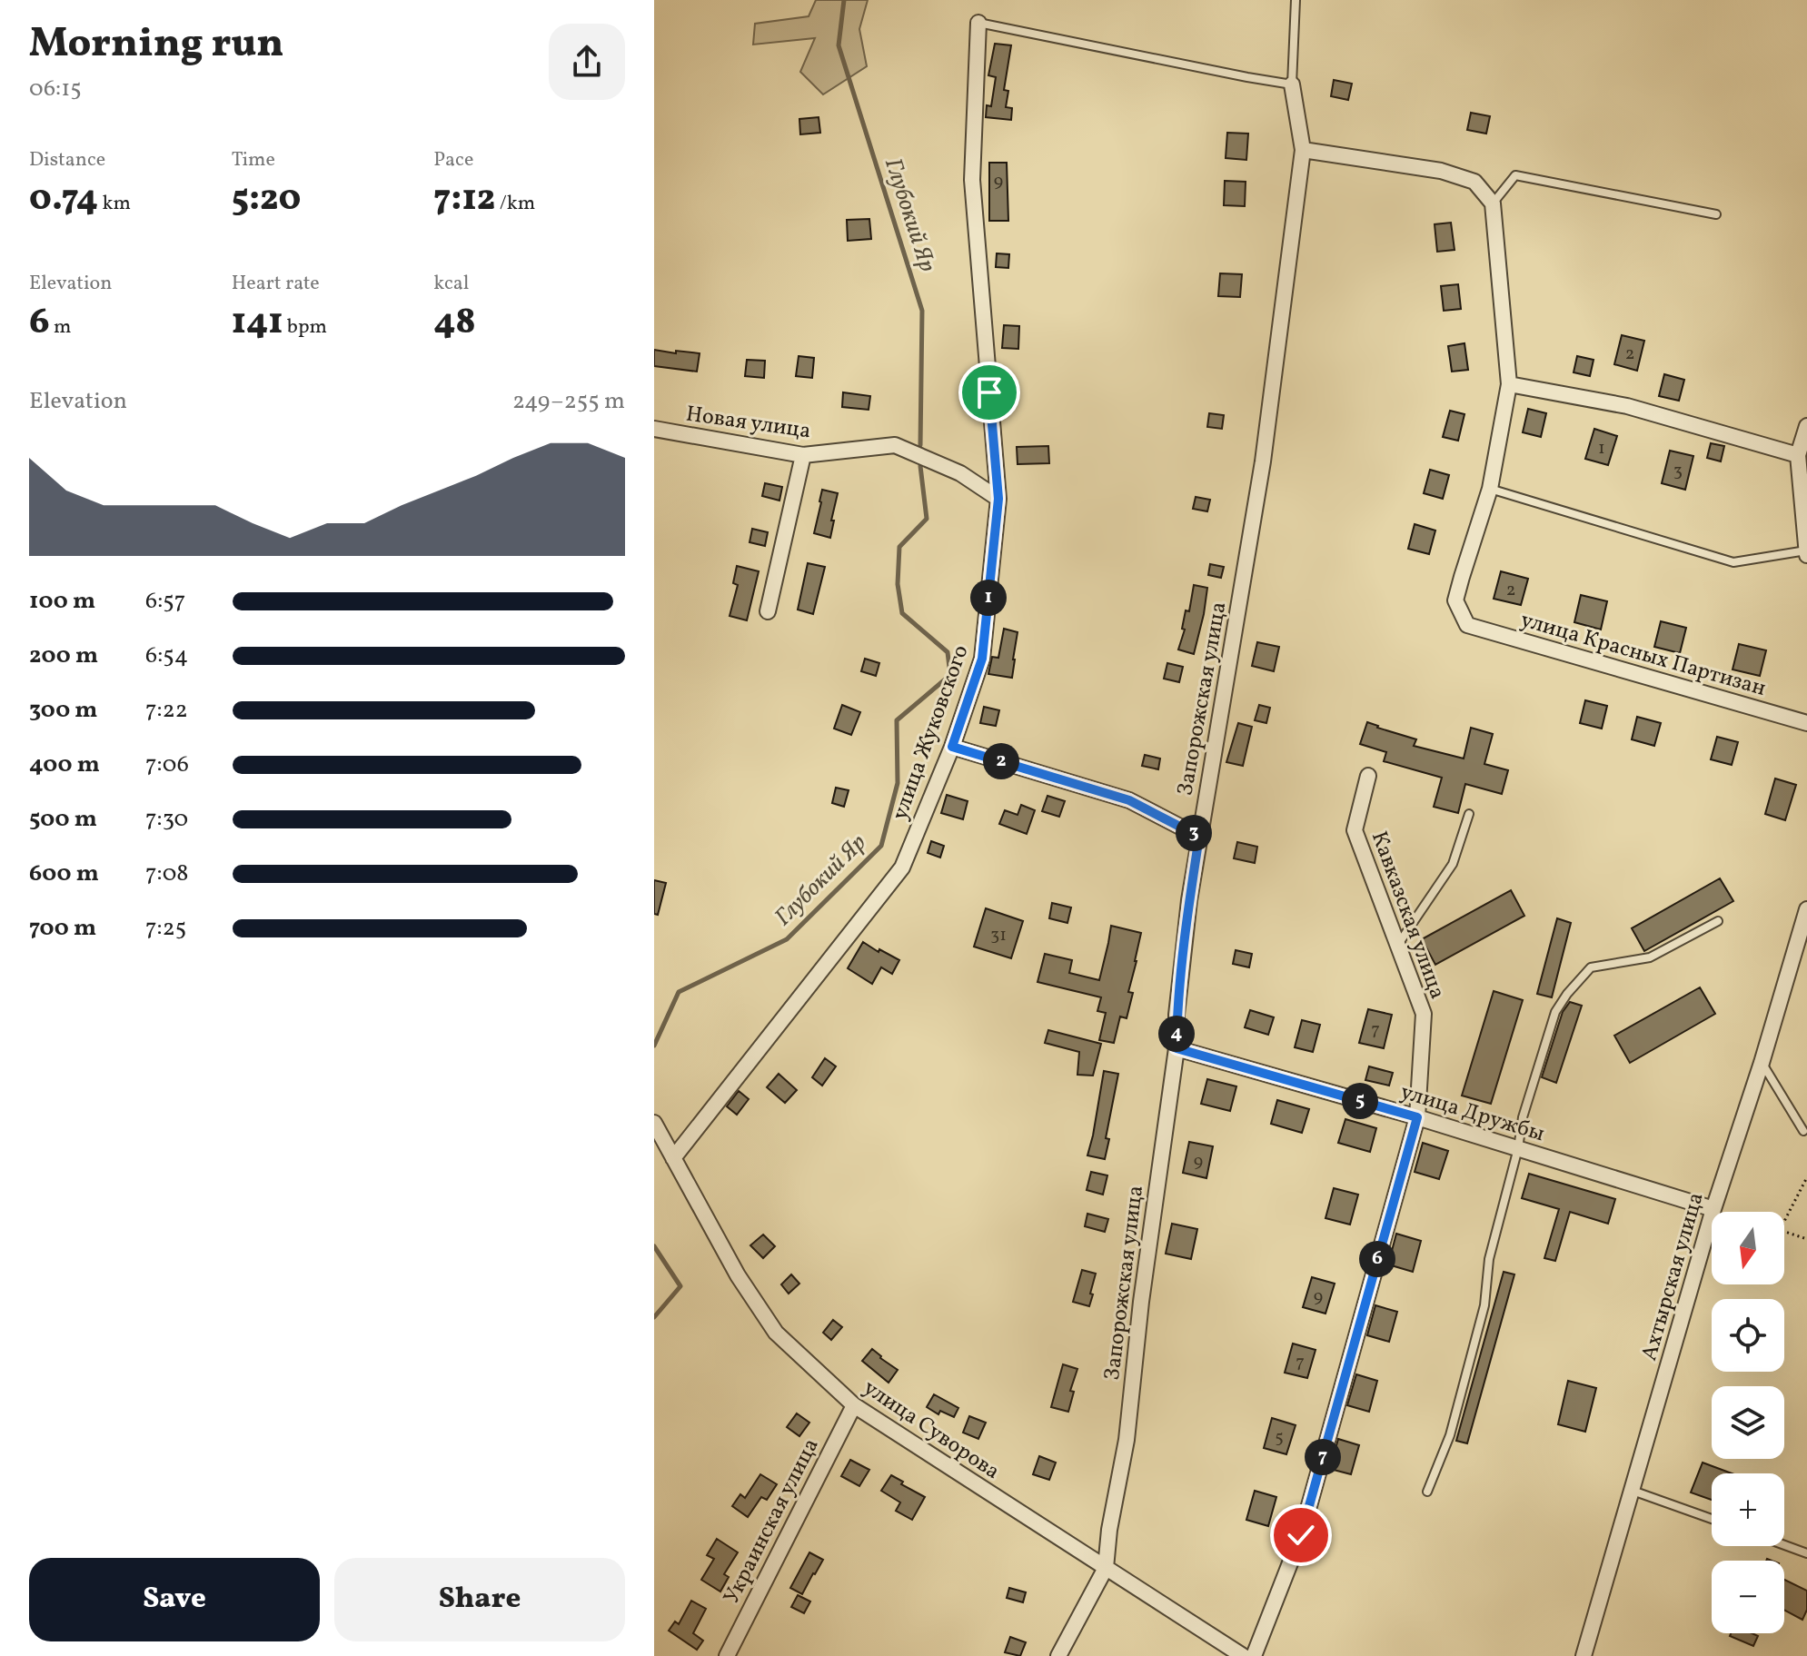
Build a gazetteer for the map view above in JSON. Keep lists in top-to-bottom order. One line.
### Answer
{"streets":{"street":["Новая улица","улица Красных Партизан","Запорожская улица","улица Жуковского","Кавказская улица","улица Дружбы","Ахтырская улица","улица Суворова","Украинская улица"]},"crossings":[["Новая улица","улица Жуковского"],["Запорожская улица","улица Дружбы"],["Запорожская улица","улица Суворова"],["улица Жуковского","улица Суворова"],["Кавказская улица","улица Дружбы"],["улица Дружбы","Ахтырская улица"],["улица Суворова","Украинская улица"]],"water":["Глубокий Яр"],"house_numbers":["9","2","1","3","2","31","7","9","9","7","5"],"north":"bottom","page":{"heading":["Morning run","06:15"],"stats":[["Distance","0.74 km"],["Time","5:20"],["Pace","7:12 /km"],["Elevation","6 m"],["Heart rate","141 bpm"],["kcal","48"]],"chart":["Elevation","249–255 m"],"list":[{"name":"100 m","note":"6:57"},{"name":"200 m","note":"6:54"},{"name":"300 m","note":"7:22"},{"name":"400 m","note":"7:06"},{"name":"500 m","note":"7:30"},{"name":"600 m","note":"7:08"},{"name":"700 m","note":"7:25"}],"pins":["1","2","3","4","5","6","7"],"map_buttons":["+","−"],"buttons":["Save","Share"]}}
